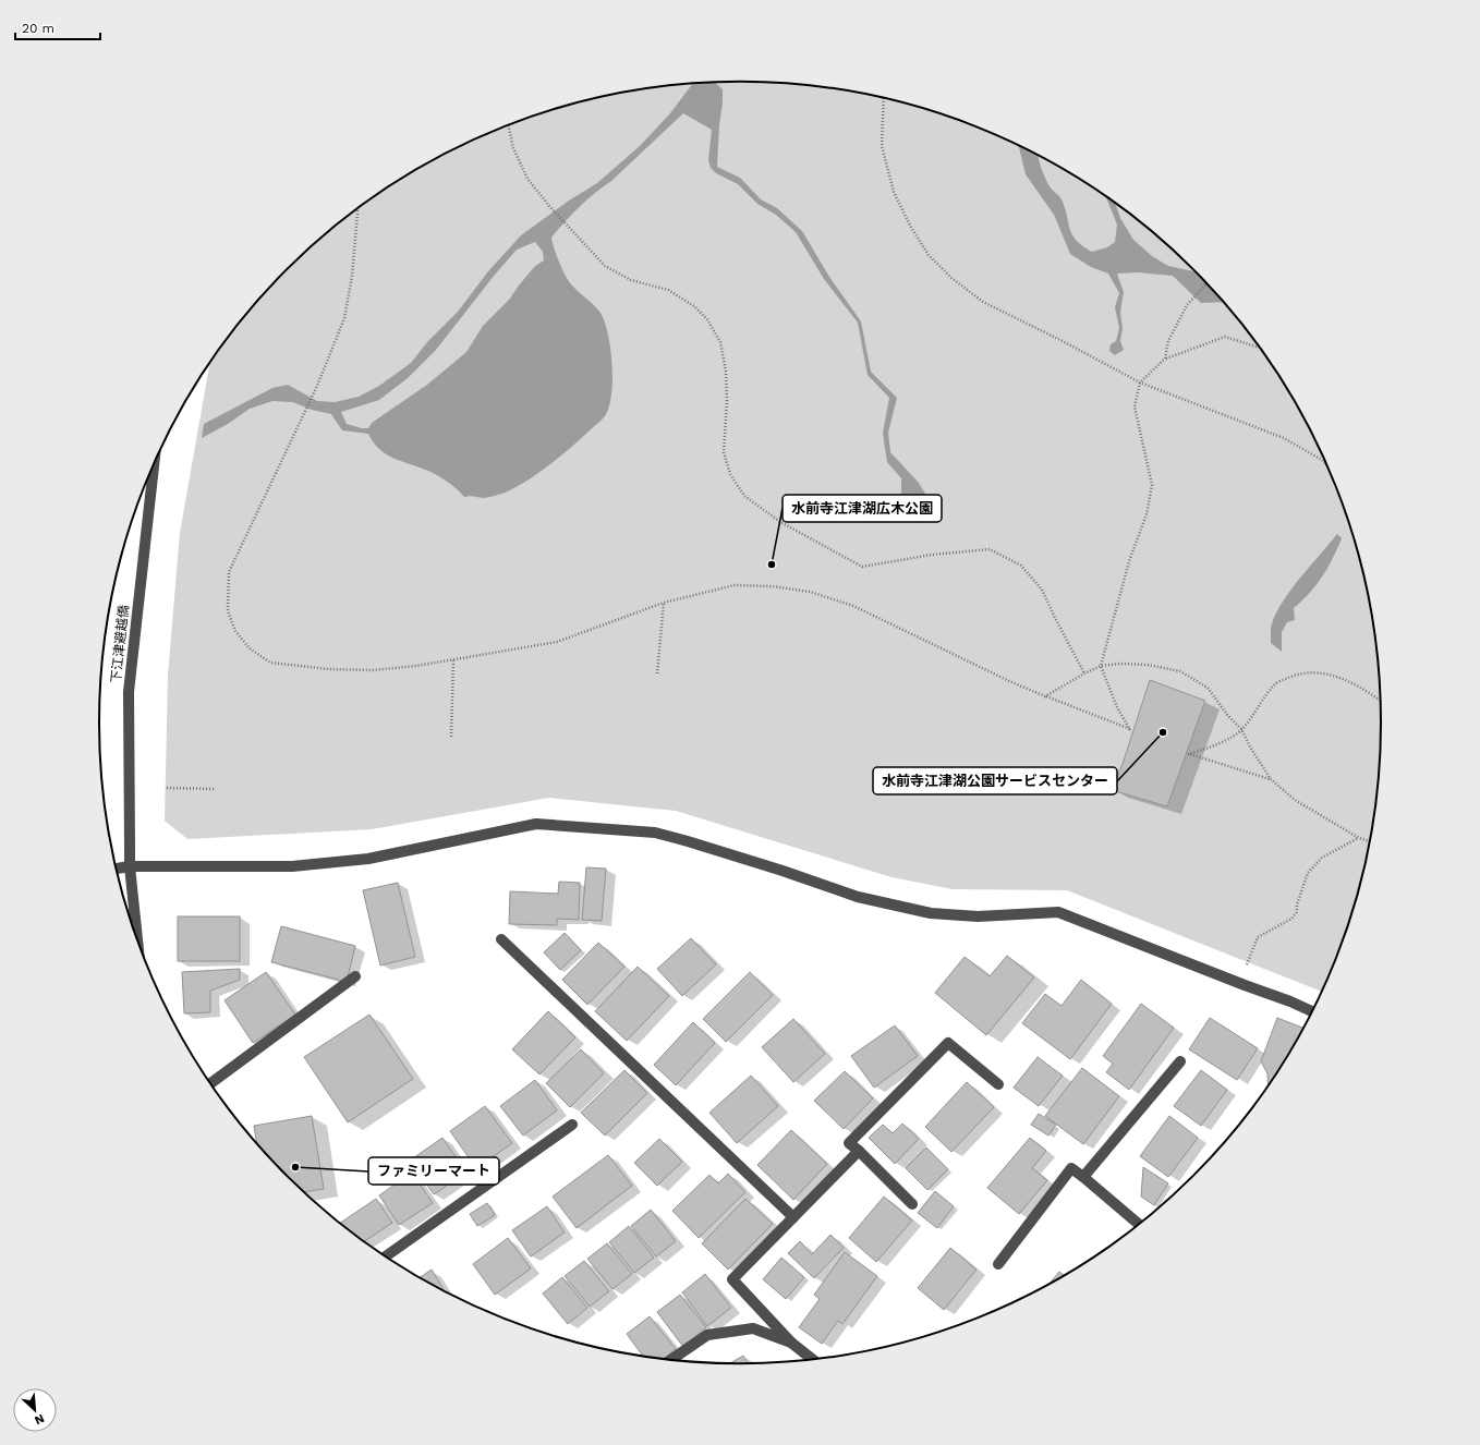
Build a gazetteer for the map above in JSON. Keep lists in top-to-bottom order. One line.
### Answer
{"streets":{"street":["下江津避越僑"]},"places":["水前寺江津湖広木公園","水前寺江津湖公園サービスセンター","ファミリーマート"],"scale_bar":"20 m","north":"bottom right"}
